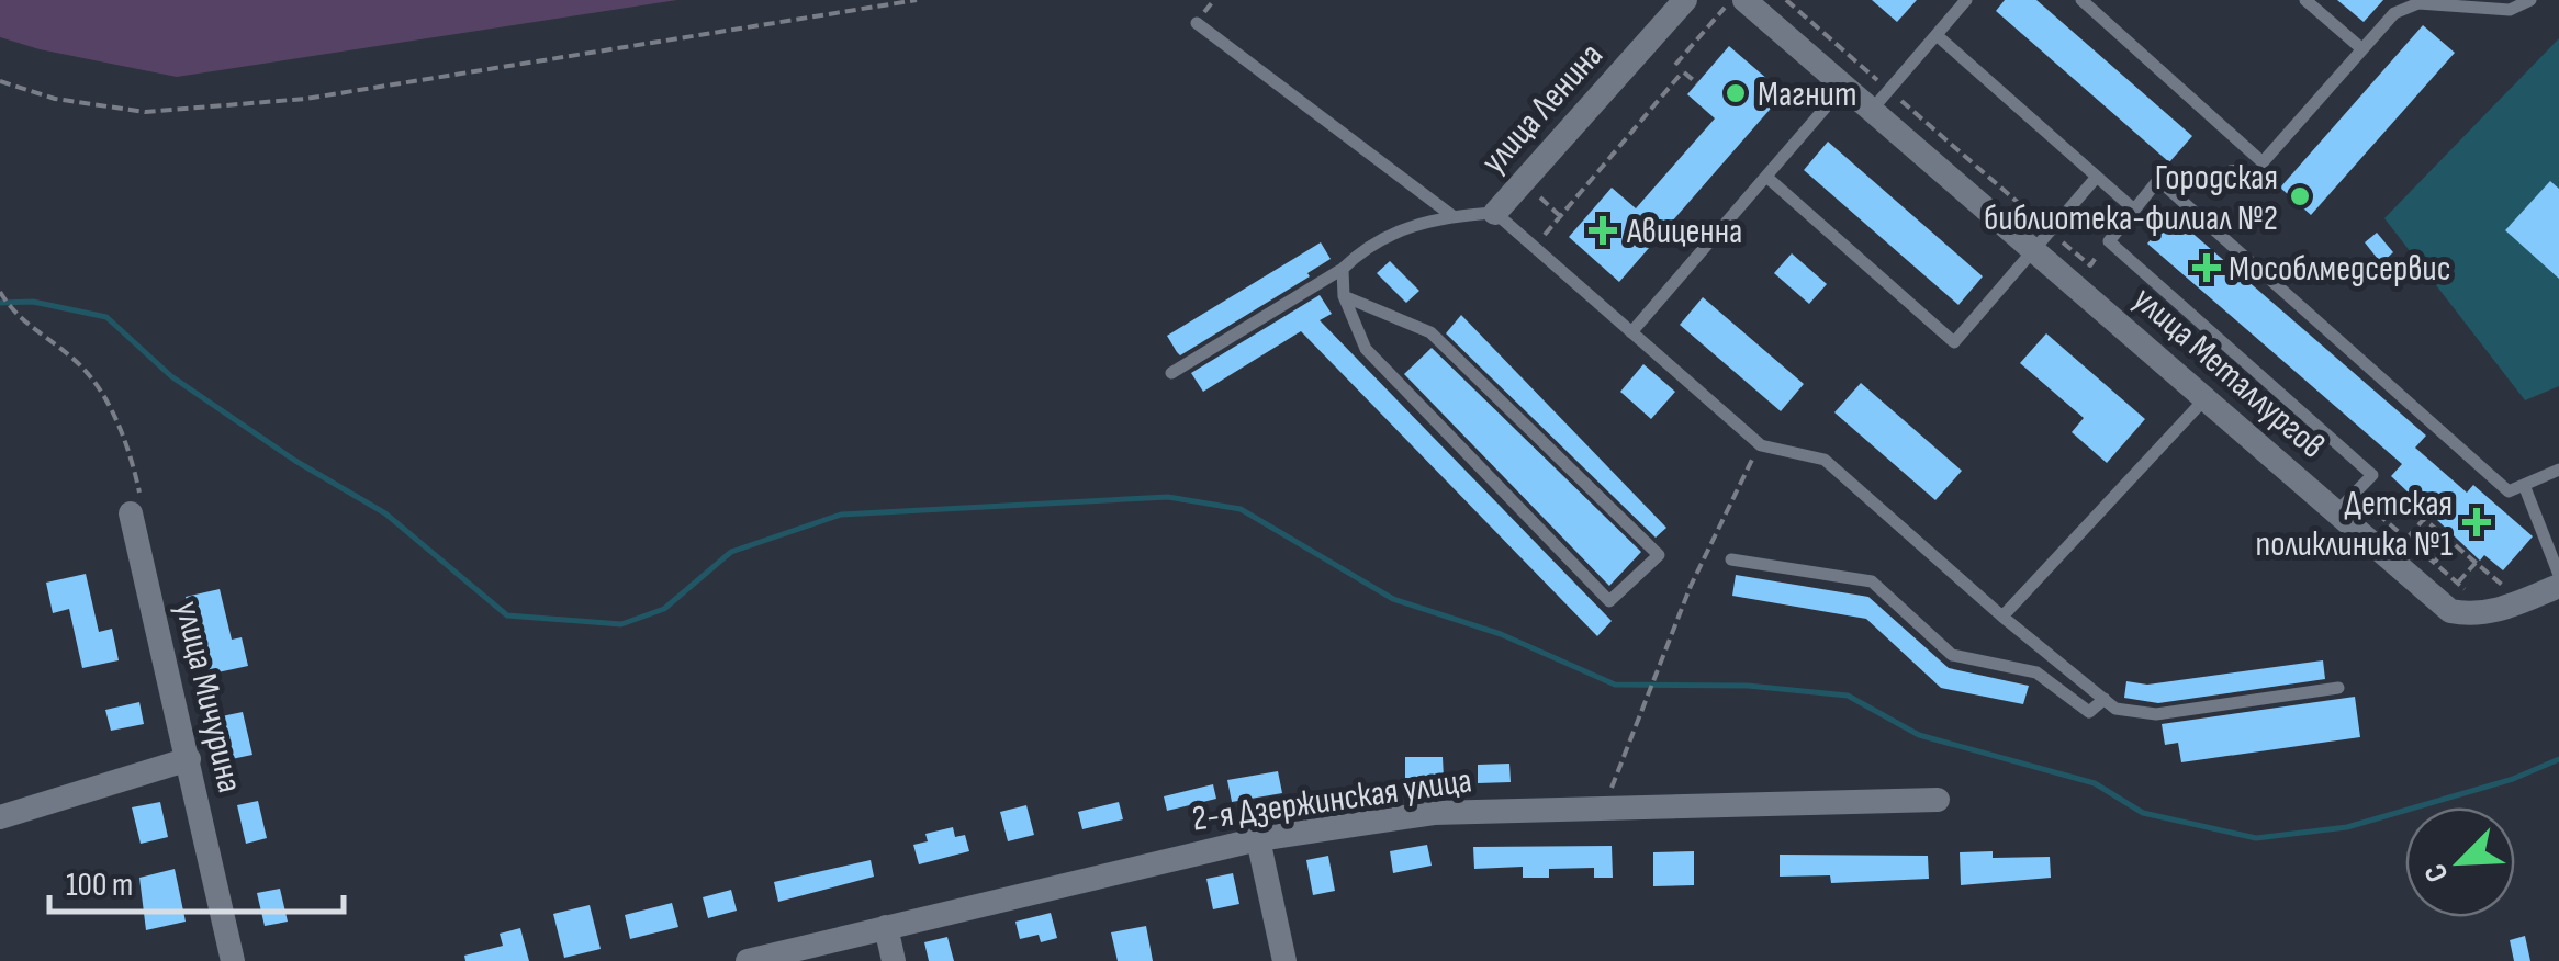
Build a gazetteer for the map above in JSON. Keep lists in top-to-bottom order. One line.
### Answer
{"streets":{"street":["улица Ленина","улица Металлургов","улица Мичурина","2-я Дзержинская улица"]},"places":{"other":["Магнит","Городская библиотека-филиал №2"],"health":["Авиценна","Мособлмедсервис","Детская поликлиника №1"]},"scale_bar":"100 m","north":"bottom left"}
